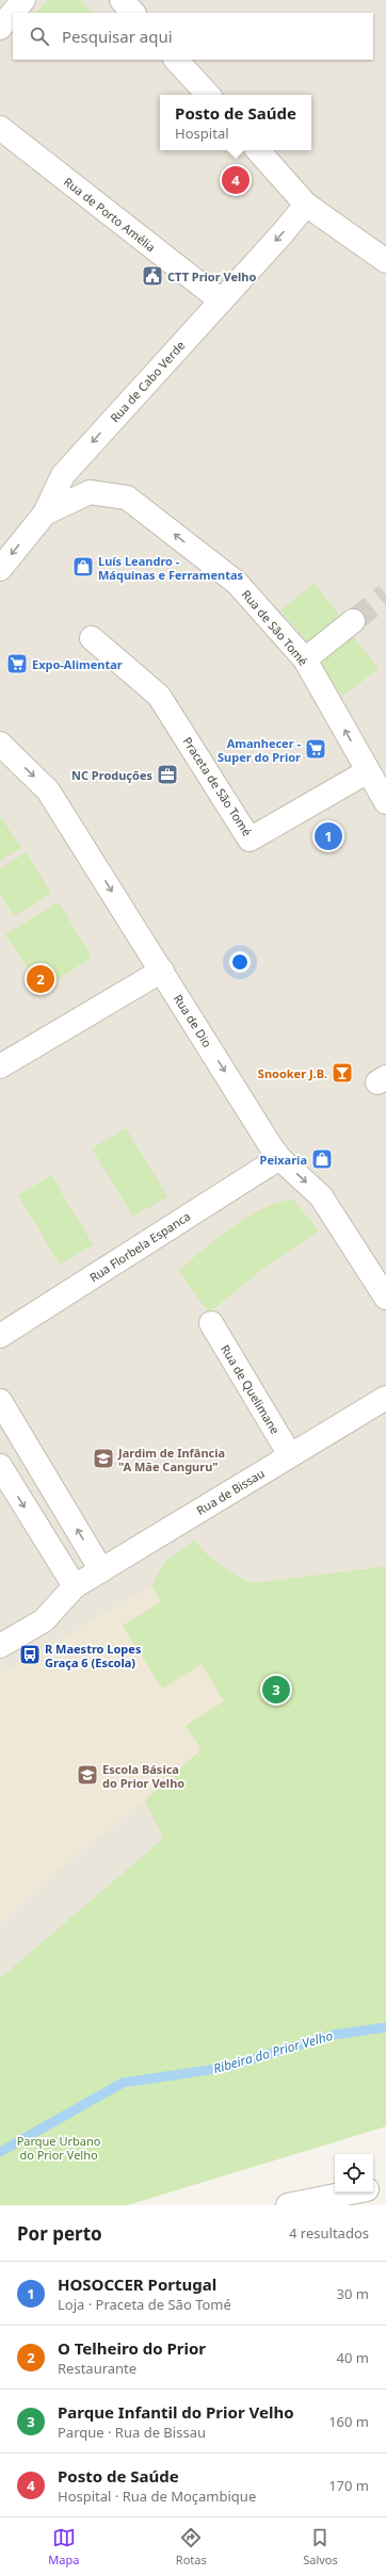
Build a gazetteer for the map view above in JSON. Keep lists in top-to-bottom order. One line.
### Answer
{"streets":{"street":["Rua de Porto Amélia","Rua de Cabo Verde","Rua de São Tomé","Praceta de São Tomé","Rua de Dio","Rua Florbela Espanca","Rua de Quelimane","Rua de Bissau"]},"crossings":[["Rua de Porto Amélia","Rua de Cabo Verde"],["Rua de Cabo Verde","Rua de São Tomé"],["Rua de São Tomé","Praceta de São Tomé"],["Rua de Dio","Rua Florbela Espanca"],["Rua de Quelimane","Rua de Bissau"]],"one_way":["Rua de Cabo Verde","Rua de São Tomé","Rua de Dio"],"water":["Ribeira do Prior Velho"],"parks":["Parque Urbano do Prior Velho"],"places":{"public building":["CTT Prior Velho"],"shop":["Luís Leandro - Máquinas e Ferramentas","Peixaria"],"supermarket":["Expo-Alimentar","Amanhecer - Super do Prior"],"office":["NC Produções"],"bar":["Snooker J.B."],"school or university":["Jardim de Infância \"A Mãe Canguru\"","Escola Básica do Prior Velho"],"bus stop":["R Maestro Lopes Graça 6 (Escola)"]},"page":{"search":"Pesquisar aqui","popup":["Posto de Saúde","Hospital"],"pins":["4","1","2","3"],"heading":["Por perto","4 resultados"],"list":[{"mark":"1","name":"HOSOCCER Portugal","note":"Loja · Praceta de São Tomé","value":"30 m"},{"mark":"2","name":"O Telheiro do Prior","note":"Restaurante","value":"40 m"},{"mark":"3","name":"Parque Infantil do Prior Velho","note":"Parque · Rua de Bissau","value":"160 m"},{"mark":"4","name":"Posto de Saúde","note":"Hospital · Rua de Moçambique","value":"170 m"}],"nav":["Mapa","Rotas","Salvos"]}}
